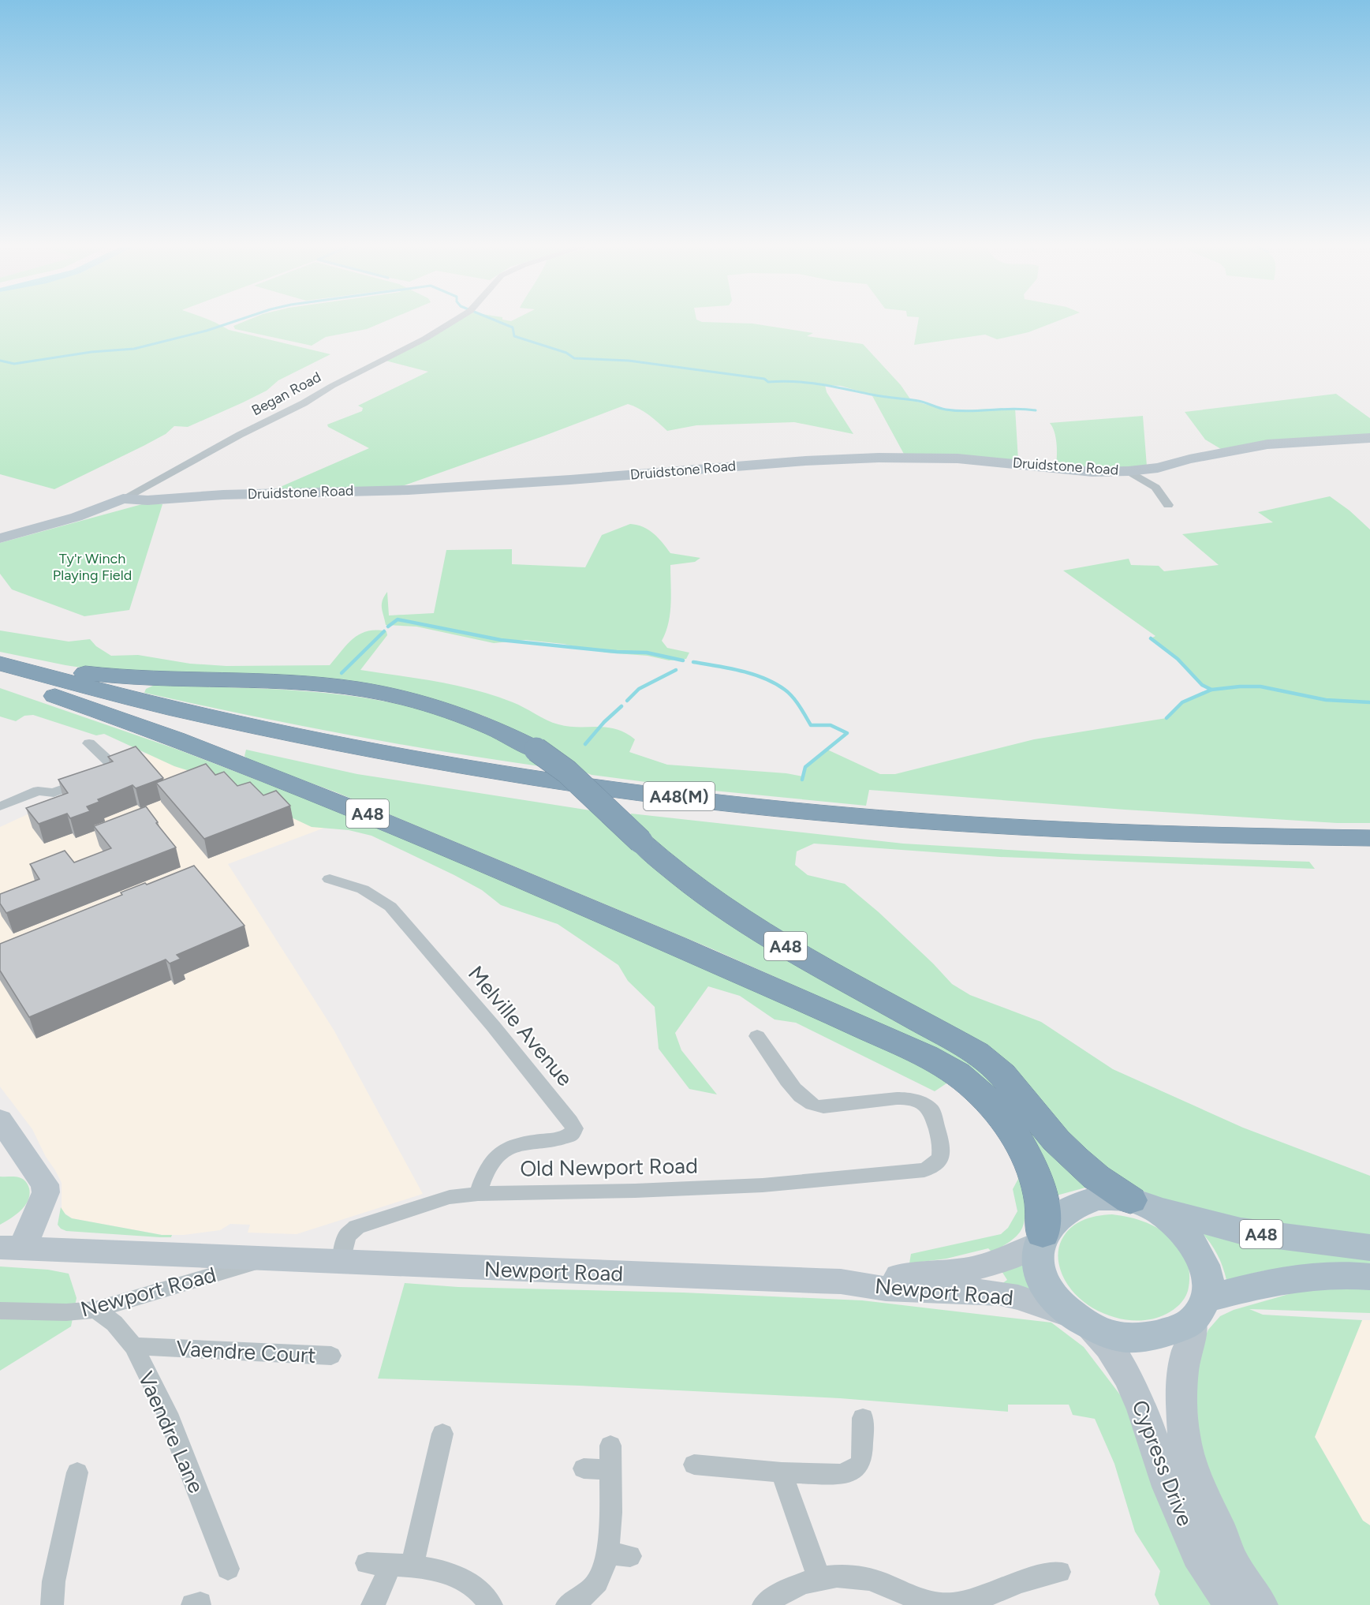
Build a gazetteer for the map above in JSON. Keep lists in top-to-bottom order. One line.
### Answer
{"streets":{"highway":["A48(M)","A48"],"street":["Began Road","Druidstone Road","Melville Avenue","Old Newport Road","Newport Road","Vaendre Court","Vaendre Lane","Cypress Drive"]},"crossings":[["Began Road","Druidstone Road"],["A48(M)","A48"],["A48","Newport Road"],["A48","Cypress Drive"],["Melville Avenue","Old Newport Road"],["Old Newport Road","Newport Road"],["Newport Road","Vaendre Lane"],["Newport Road","Cypress Drive"],["Vaendre Court","Vaendre Lane"]],"parks":["Ty'r Winch Playing Field"]}
